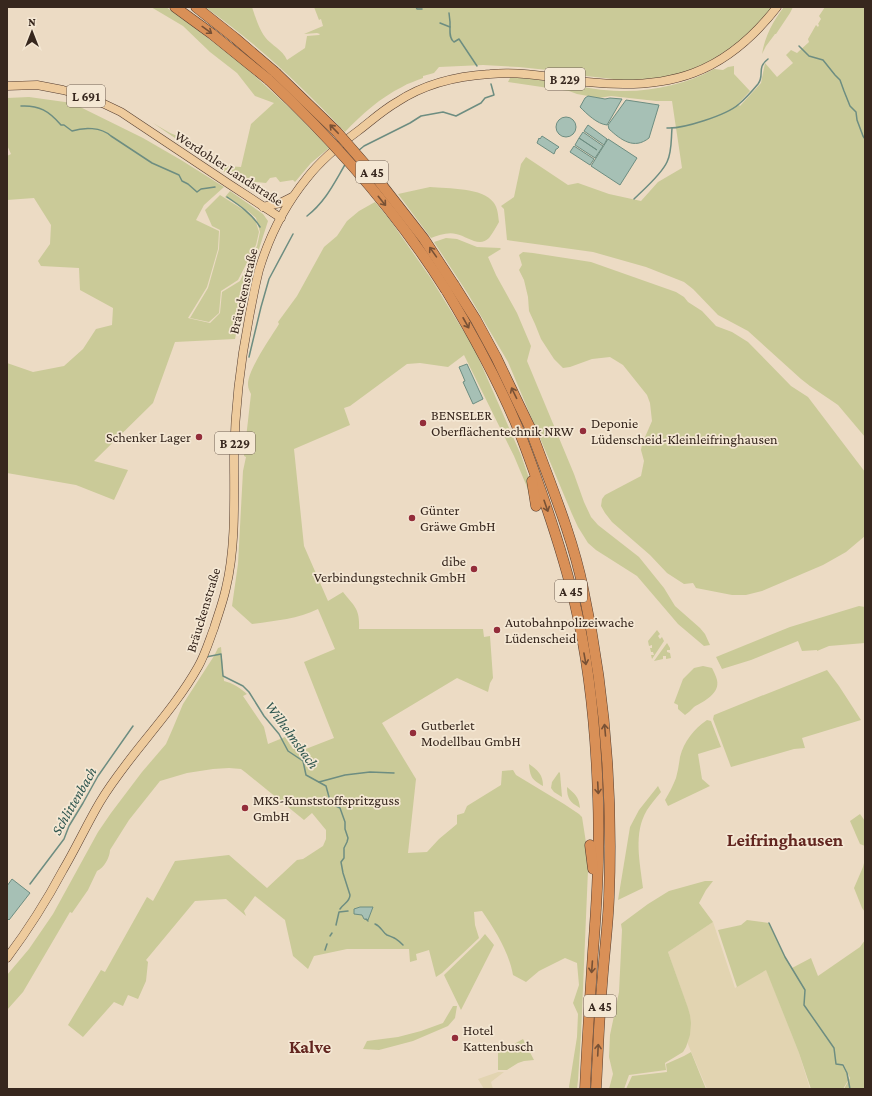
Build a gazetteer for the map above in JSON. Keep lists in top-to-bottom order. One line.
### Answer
{"streets":{"highway":["A 45"],"main road":["B 229","L 691","Werdohler Landstraße","Bräuckenstraße"]},"crossings":[["B 229","Werdohler Landstraße"],["Werdohler Landstraße","Bräuckenstraße"]],"districts":["Leifringhausen","Kalve"],"water":["Wilhelmsbach","Schlittenbach"],"places":["BENSELER Oberflächentechnik NRW","Deponie Lüdenscheid-Kleinleifringhausen","Schenker Lager","Günter Gräwe GmbH","dibe Verbindungstechnik GmbH","Autobahnpolizeiwache Lüdenscheid","Gutberlet Modellbau GmbH","MKS-Kunststoffspritzguss GmbH","Hotel Kattenbusch"],"north":"top"}
